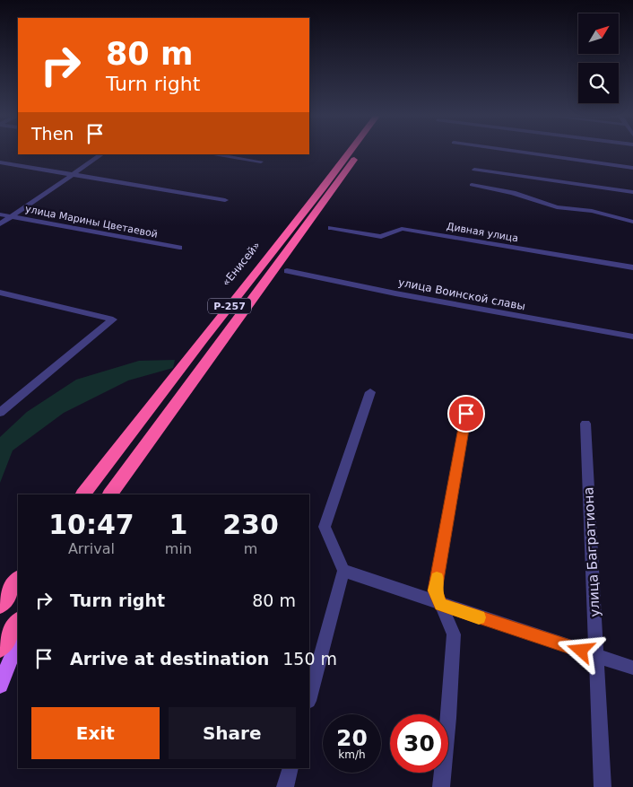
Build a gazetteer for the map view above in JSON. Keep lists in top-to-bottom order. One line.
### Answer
{"streets":{"highway":["«Енисей»","Р-257"],"street":["улица Марины Цветаевой","Дивная улица","улица Воинской славы","улица Багратиона"]},"north":"top right","page":{"turn":["80 m","Turn right"],"then":"Then","eta":["10:47","Arrival","1","min","230","m"],"list":[{"name":"Turn right","value":"80 m"},{"name":"Arrive at destination","value":"150 m"}],"buttons":["Exit","Share"],"speed":"20 km/h","limit":"30"}}
